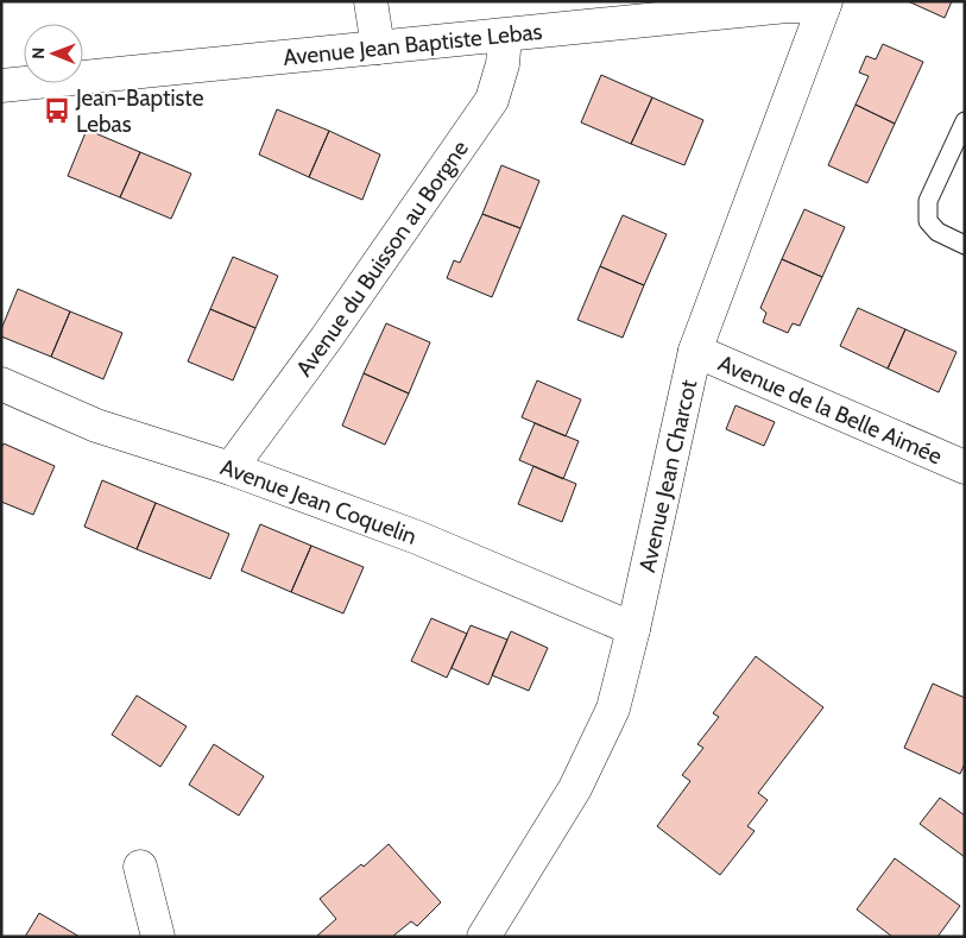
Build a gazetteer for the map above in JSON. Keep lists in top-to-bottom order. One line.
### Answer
{"streets":{"street":["Avenue Jean Baptiste Lebas","Avenue du Buisson au Borgne","Avenue de la Belle Aimée","Avenue Jean Charcot","Avenue Jean Coquelin"]},"crossings":[["Avenue Jean Baptiste Lebas","Avenue du Buisson au Borgne"],["Avenue Jean Baptiste Lebas","Avenue Jean Charcot"],["Avenue du Buisson au Borgne","Avenue Jean Coquelin"],["Avenue de la Belle Aimée","Avenue Jean Charcot"],["Avenue Jean Charcot","Avenue Jean Coquelin"]],"places":{"bus stop":["Jean-Baptiste Lebas"]},"north":"left"}
